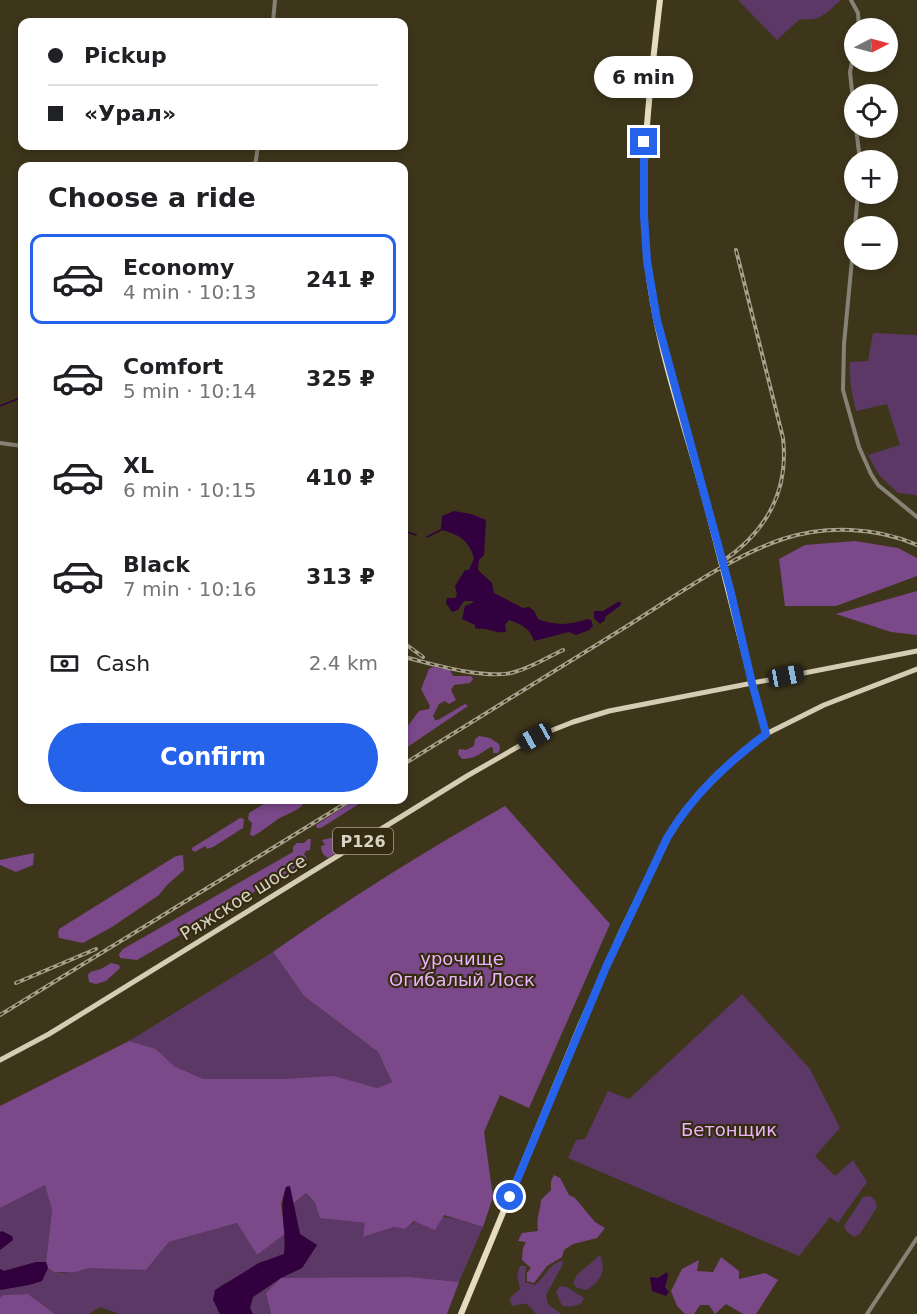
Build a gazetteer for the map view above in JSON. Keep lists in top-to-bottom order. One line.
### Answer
{"streets":{"main road":["Р126","Ряжское шоссе"]},"parks":["урочище Огибалый Лоск","Бетонщик"],"north":"right","page":{"map_buttons":["+","−"],"banner":["Pickup","«Урал»"],"bubble":"6 min","heading":"Choose a ride","list":[{"name":"Economy","note":"4 min · 10:13","value":"241 ₽"},{"name":"Comfort","note":"5 min · 10:14","value":"325 ₽"},{"name":"XL","note":"6 min · 10:15","value":"410 ₽"},{"name":"Black","note":"7 min · 10:16","value":"313 ₽"}],"pay":["Cash","2.4 km"],"buttons":"Confirm"}}
